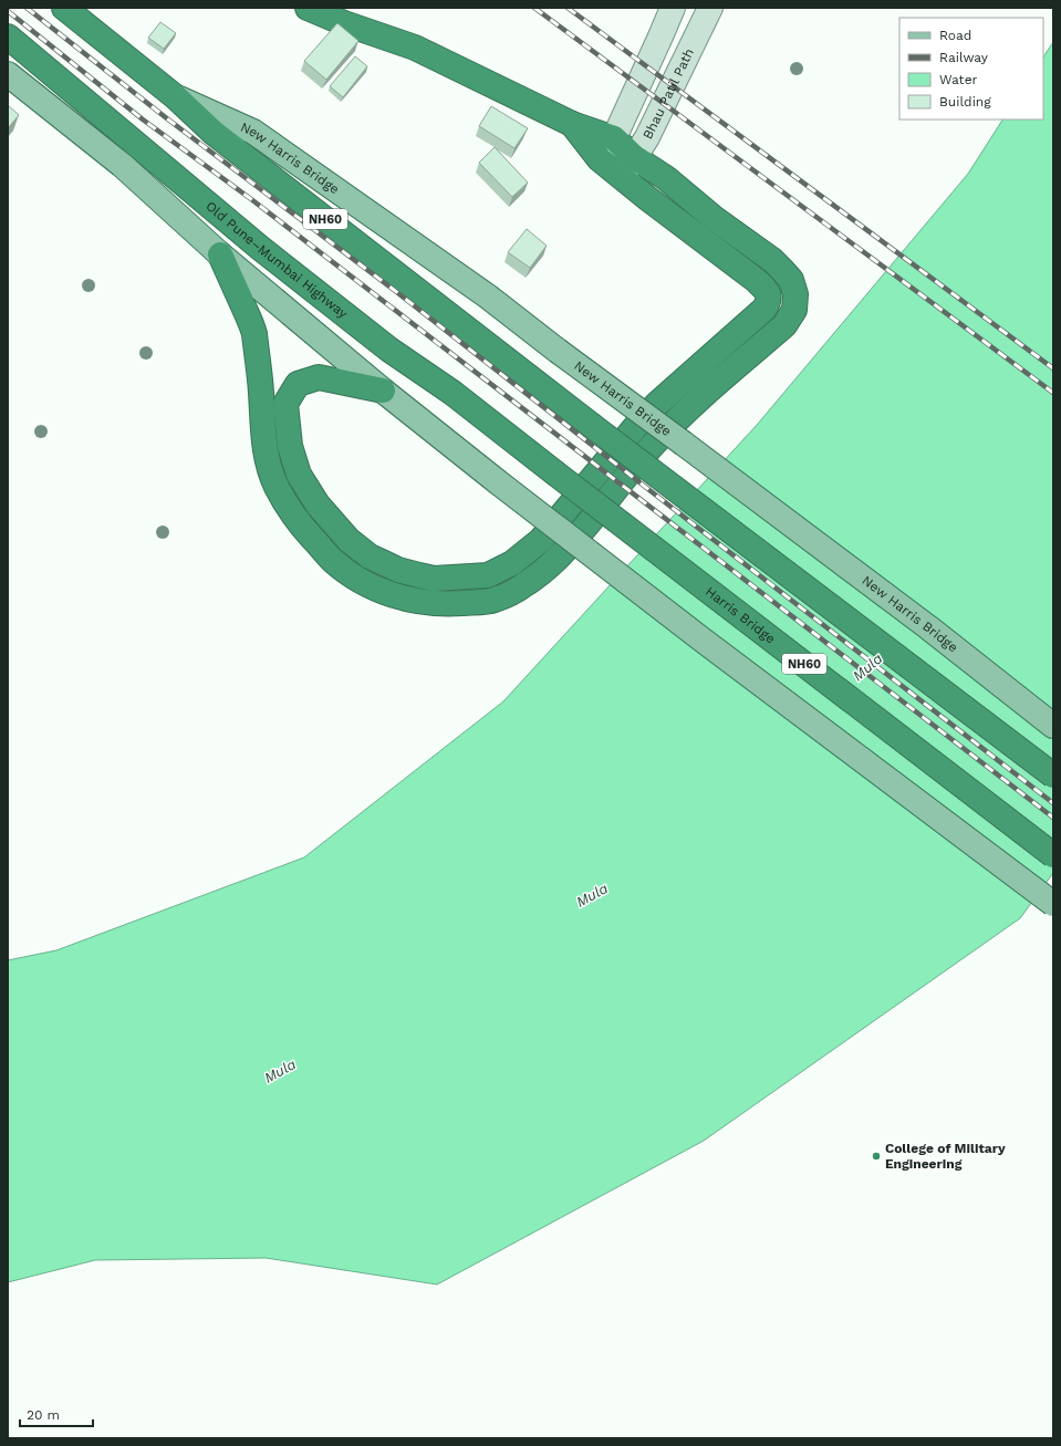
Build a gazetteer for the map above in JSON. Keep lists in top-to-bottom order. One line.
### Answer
{"streets":{"highway":["NH60","Old Pune–Mumbai Highway","Harris Bridge"],"main road":["Bhau Patil Path","New Harris Bridge"]},"crossings":[["New Harris Bridge","NH60"],["Old Pune–Mumbai Highway","Harris Bridge"]],"water":["Mula"],"places":["College of Military Engineering"],"legend":["Road","Railway","Water","Building"],"scale_bar":"20 m"}
